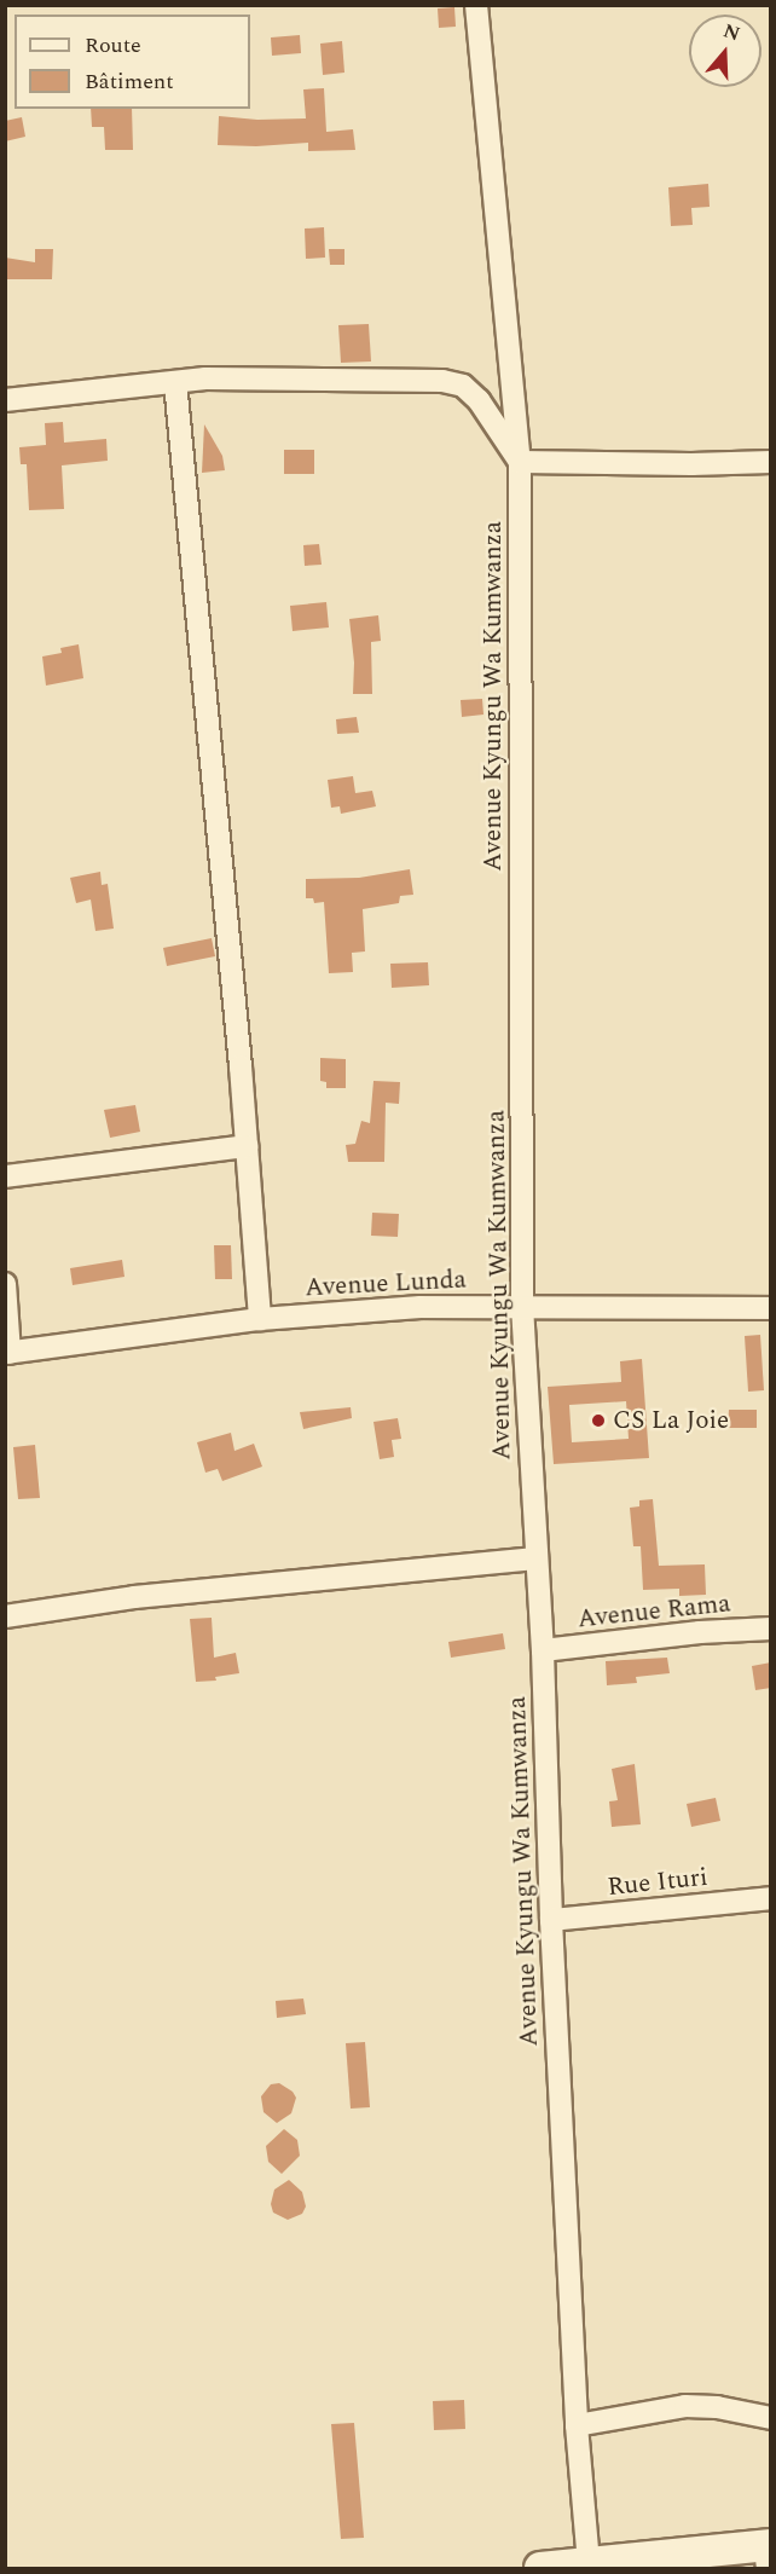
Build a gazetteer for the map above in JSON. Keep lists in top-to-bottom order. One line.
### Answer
{"streets":{"street":["Avenue Kyungu Wa Kumwanza","Avenue Lunda","Avenue Rama","Rue Ituri"]},"crossings":[["Avenue Kyungu Wa Kumwanza","Avenue Lunda"],["Avenue Kyungu Wa Kumwanza","Avenue Rama"],["Avenue Kyungu Wa Kumwanza","Rue Ituri"]],"places":["CS La Joie"],"legend":["Route","Bâtiment"],"north":"top"}
